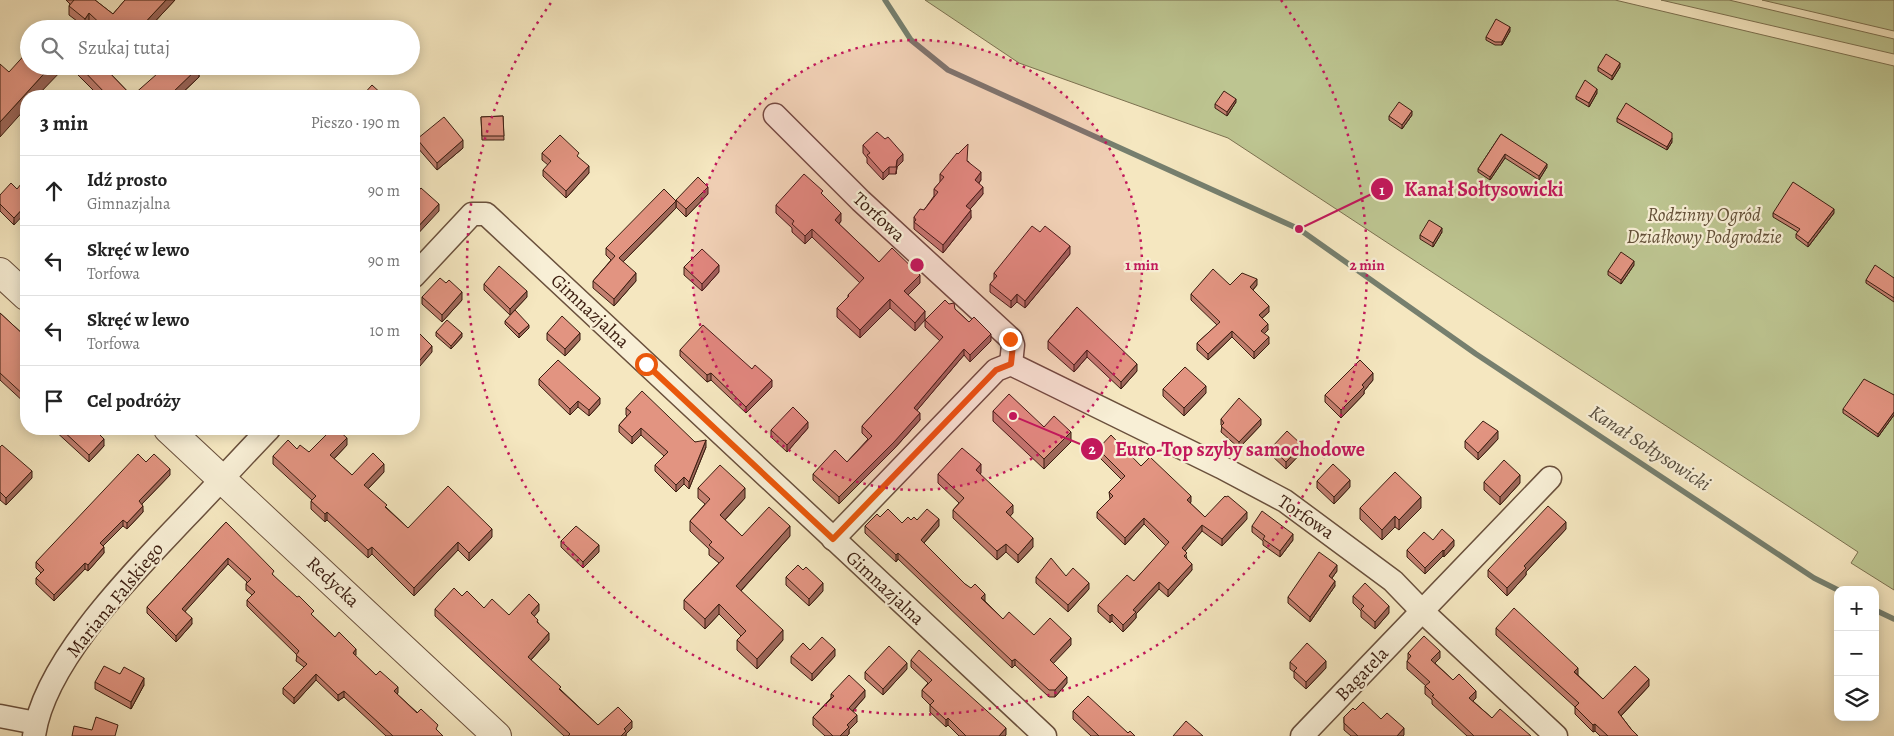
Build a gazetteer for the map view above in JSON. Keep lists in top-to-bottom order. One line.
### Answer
{"streets":{"street":["Torfowa","Gimnazjalna","Redycka","Mariana Falskiego","Bagatela"]},"crossings":[["Torfowa","Bagatela"],["Redycka","Mariana Falskiego"]],"water":["Kanał Sołtysowicki"],"parks":["Rodzinny Ogród Działkowy Podgrodzie"],"places":["Kanał Sołtysowicki","Euro-Top szyby samochodowe"],"page":{"search":"Szukaj tutaj","heading":["3 min","Pieszo · 190 m"],"list":[["Idź prosto","Gimnazjalna","90 m"],["Skręć w lewo","Torfowa","90 m"],["Skręć w lewo","Torfowa","10 m"],"Cel podróży"],"map_buttons":["+","−"]},"rings":["1 min","2 min"]}
